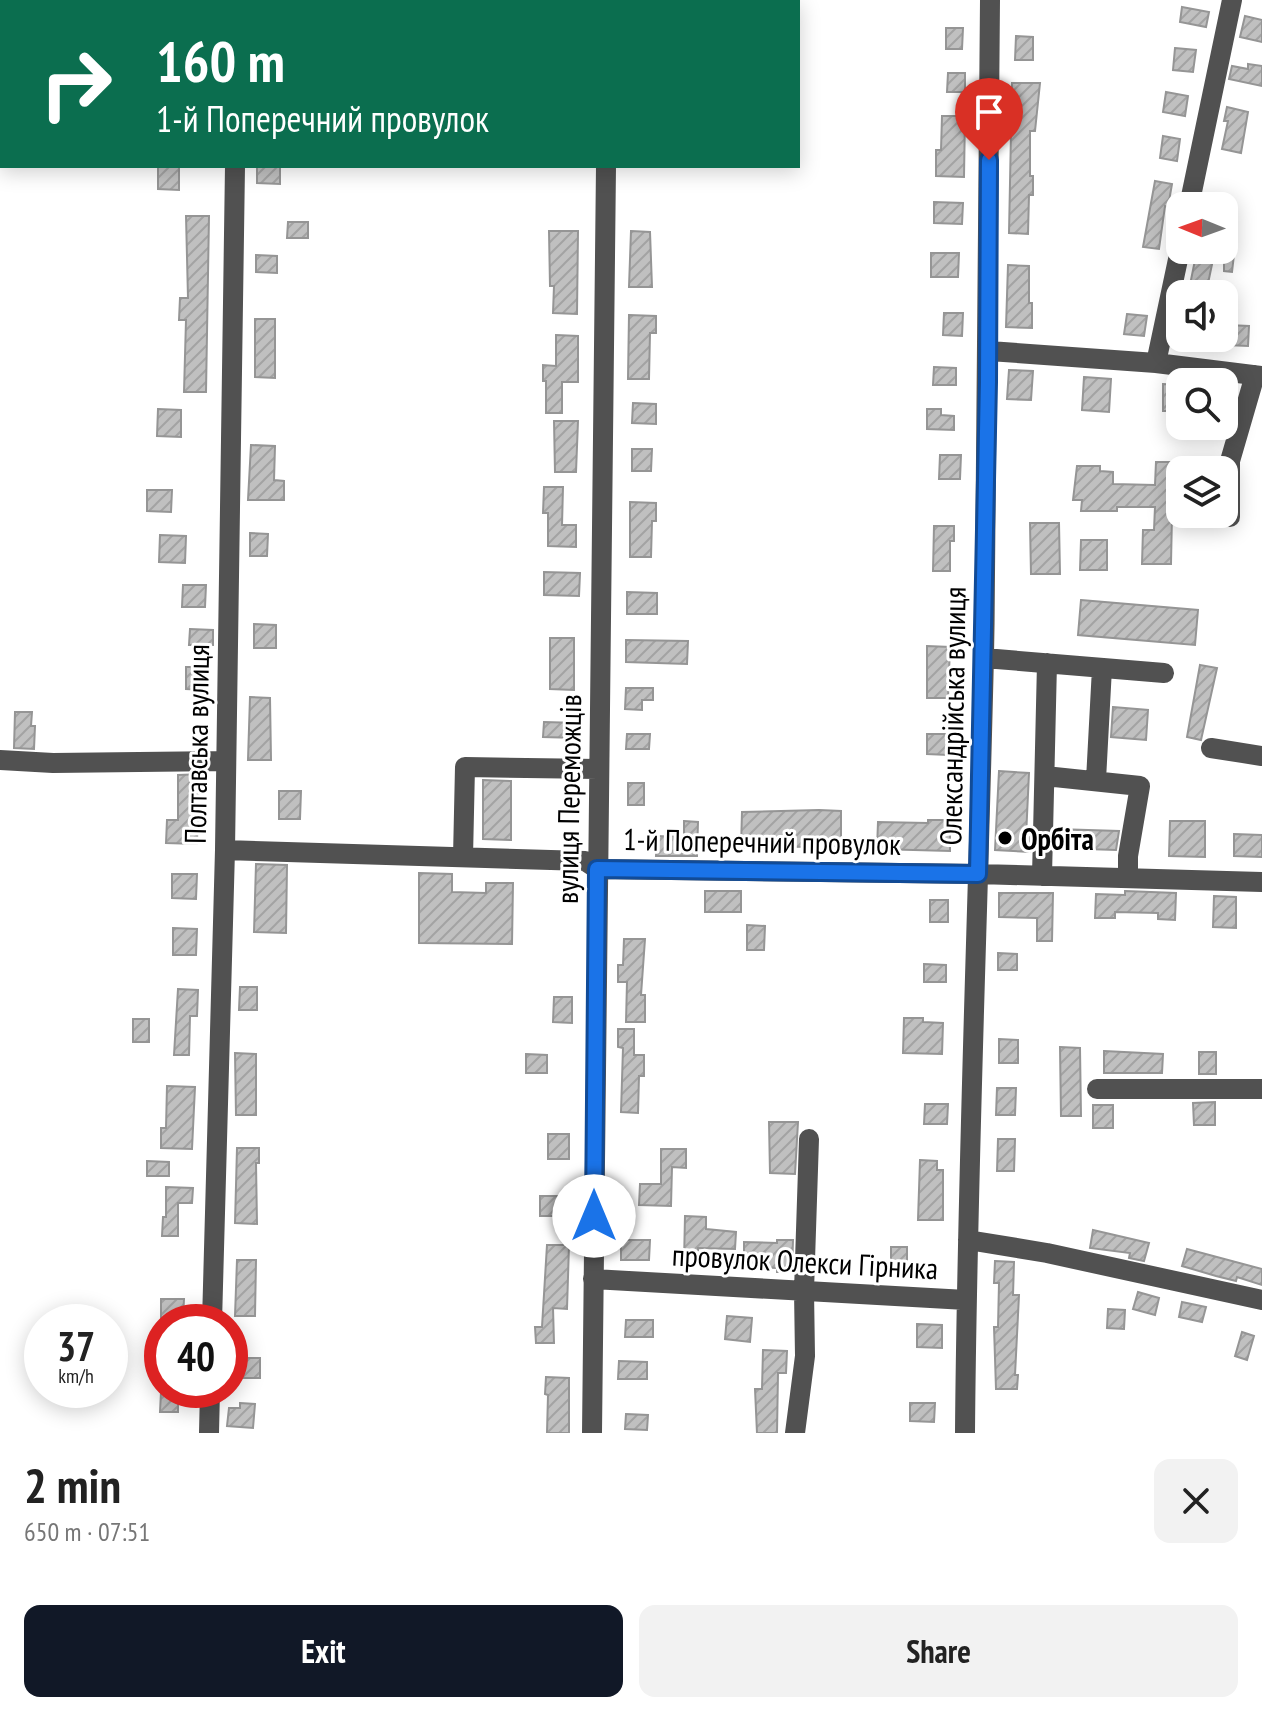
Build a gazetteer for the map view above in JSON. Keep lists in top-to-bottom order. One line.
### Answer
{"streets":{"street":["Олександрійська вулиця","Полтавська вулиця","вулиця Переможців","1-й Поперечний провулок","провулок Олекси Гірника"]},"crossings":[["Олександрійська вулиця","1-й Поперечний провулок"],["Олександрійська вулиця","провулок Олекси Гірника"],["Полтавська вулиця","1-й Поперечний провулок"],["вулиця Переможців","1-й Поперечний провулок"],["вулиця Переможців","провулок Олекси Гірника"]],"places":["Орбіта"],"north":"left","page":{"turn":["160 m","1-й Поперечний провулок"],"speed":"37 km/h","limit":"40","heading":["2 min","650 m · 07:51"],"buttons":["Exit","Share"]}}
